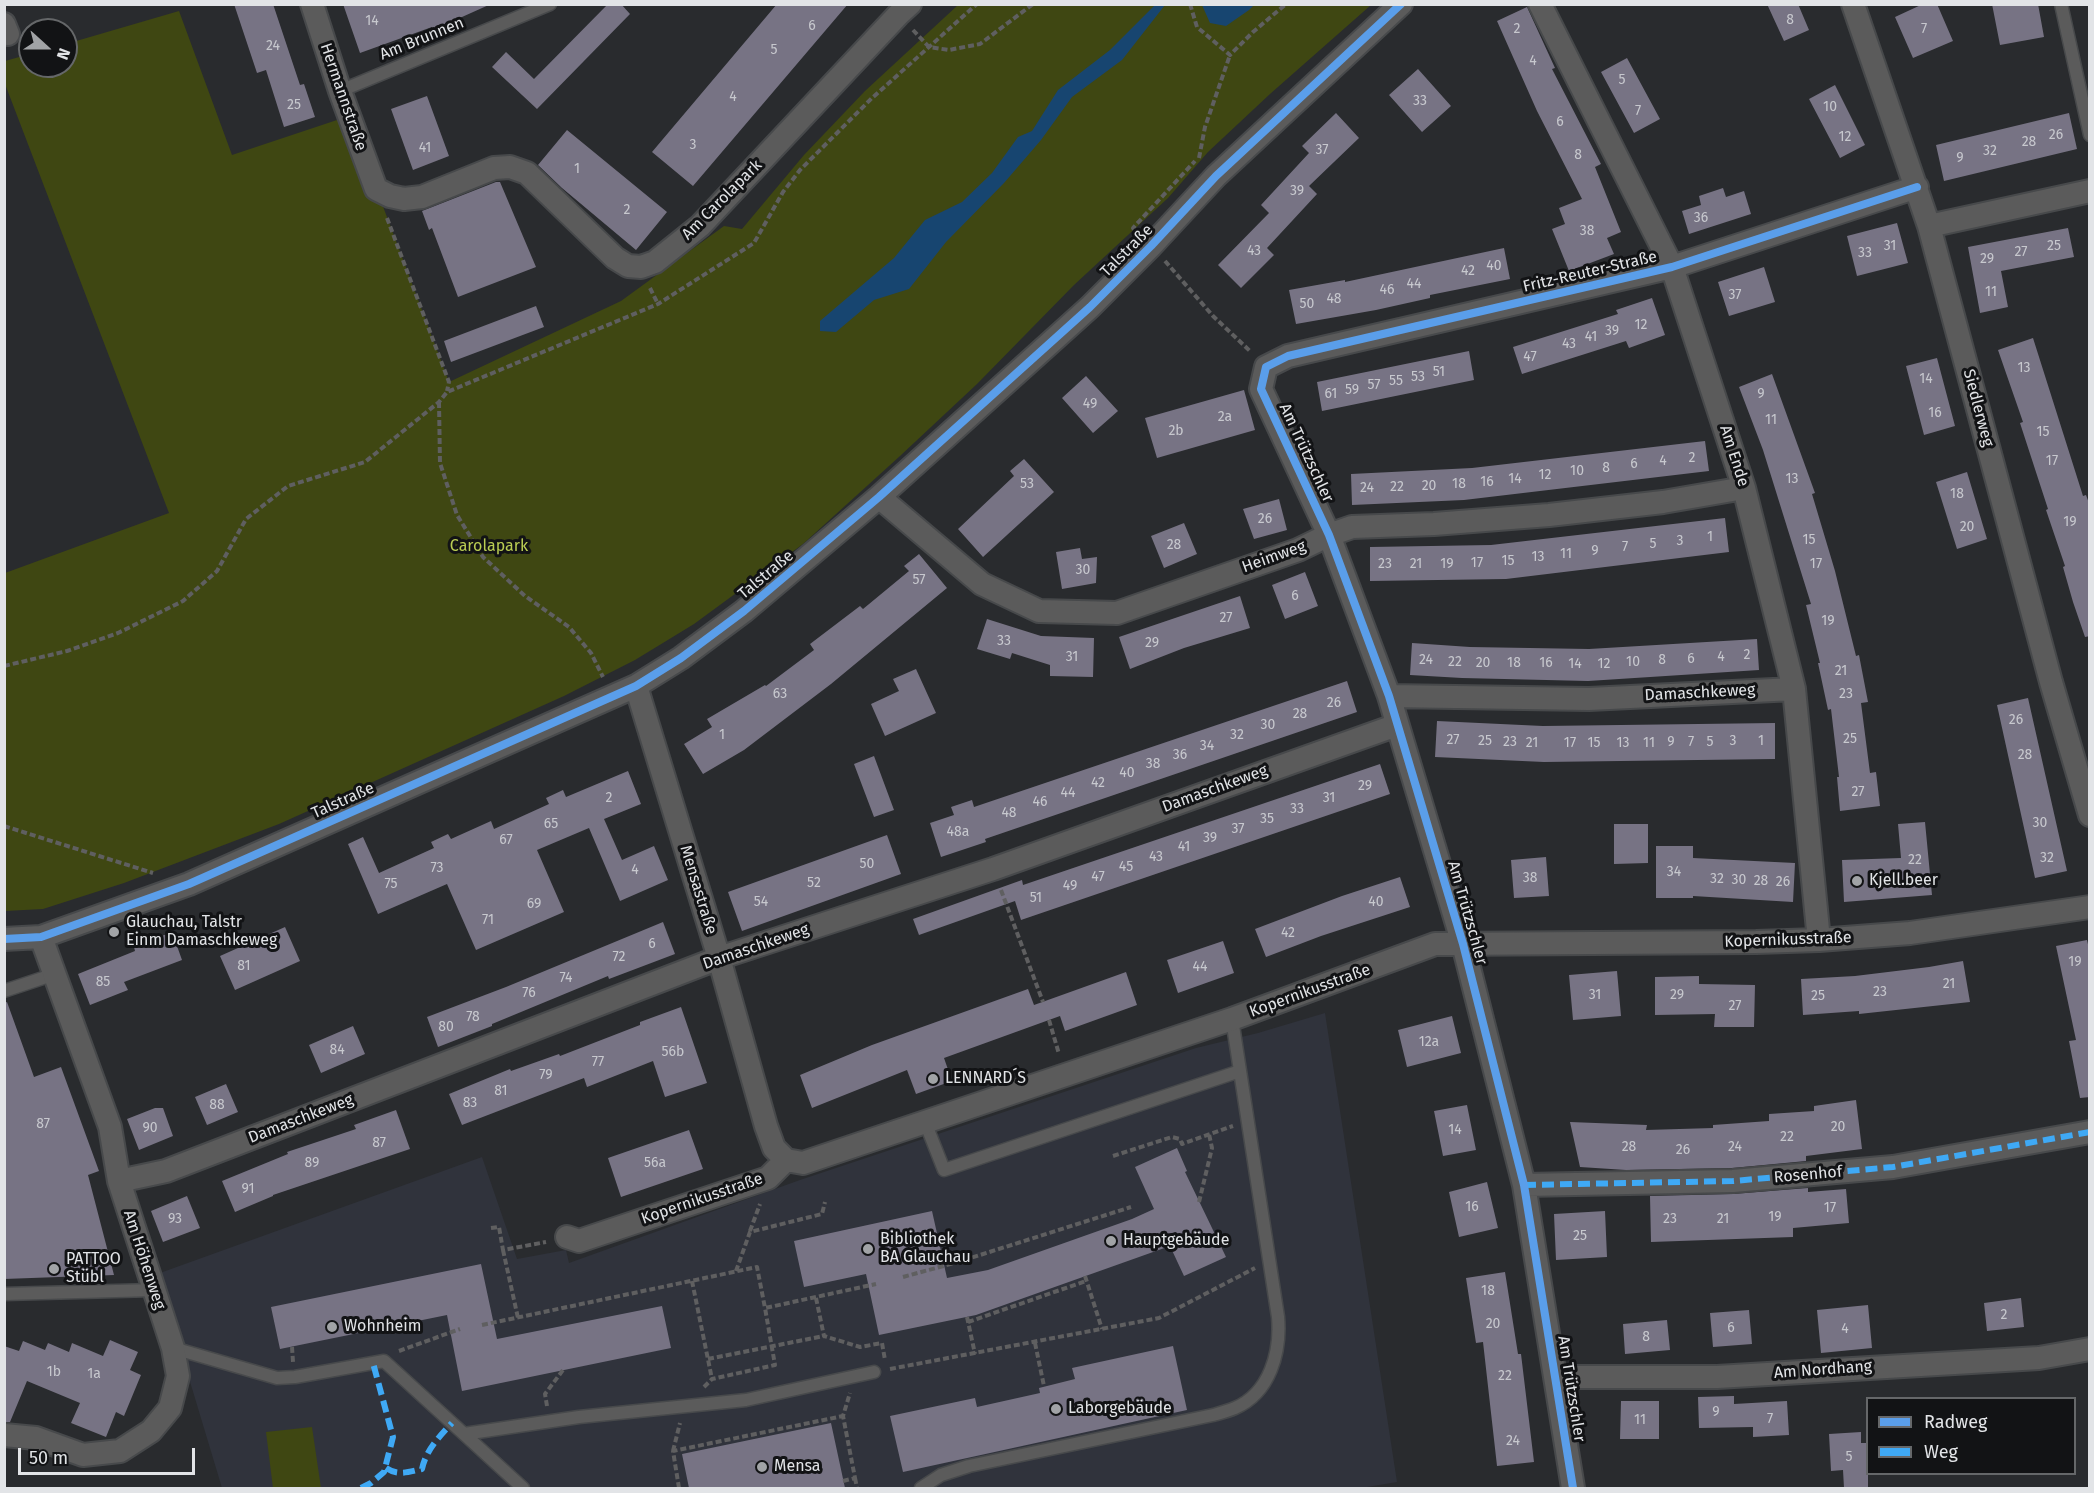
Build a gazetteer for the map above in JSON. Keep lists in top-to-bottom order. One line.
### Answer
{"streets":{"street":["Hermannstraße","Am Carolapark","Talstraße","Fritz-Reuter-Straße","Siedlerweg","Am Trützschler","Am Ende","Heimweg","Damaschkeweg","Mensastraße","Kopernikusstraße","Rosenhof","Am Höhenweg","Am Nordhang"],"lane":["Am Brunnen"]},"crossings":[["Am Brunnen","Hermannstraße"],["Hermannstraße","Am Carolapark"],["Talstraße","Heimweg"],["Talstraße","Mensastraße"],["Talstraße","Am Höhenweg"],["Fritz-Reuter-Straße","Siedlerweg"],["Fritz-Reuter-Straße","Am Trützschler"],["Fritz-Reuter-Straße","Am Ende"],["Am Trützschler","Heimweg"],["Am Trützschler","Damaschkeweg"],["Am Trützschler","Kopernikusstraße"],["Am Trützschler","Rosenhof"],["Am Trützschler","Am Nordhang"],["Am Ende","Heimweg"],["Am Ende","Damaschkeweg"],["Am Ende","Kopernikusstraße"],["Damaschkeweg","Mensastraße"],["Damaschkeweg","Am Höhenweg"],["Mensastraße","Kopernikusstraße"]],"parks":["Carolapark"],"places":["Kjell.beer","Glauchau, Talstr Einm Damaschkeweg","LENNARD´S","Hauptgebäude","Bibliothek BA Glauchau","PATTOO Stübl","Wohnheim","Laborgebäude","Mensa"],"house_numbers":["8","14","6","2","7","24","5","4","5","4","33","25","10","7","6","26","12","28","3","41","37","32","8","9","1","39","2","36","38","31","25","43","27","33","29","40","42","44","46","11","37","48","50","12","39","41","43","47","13","51","53","14","55","57","59","61","9","49","16","2a","11","2b","15","2","4","17","6","8","10","12","14","13","16","53","18","20","22","24","18","26","19","20","1","15","3","5","28","7","9","11","13","15","17","23","21","19","17","30","57","6","27","19","33","29","2","31","4","6","24","8","22","10","20","18","16","14","12","21","63","23","26","28","26","30","1","32","25","27","25","3","1","23","9","7","5","21","17","15","13","11","34","36","28","38","40","42","29","27","44","2","31","46","33","48","35","30","65","37","48a","39","67","41","43","32","22","50","45","73","4","34","47","38","32","30","28","26","52","75","49","51","54","40","69","71","42","6","72","19","81","44","74","85","21","23","76","31","29","25","27","78","80","12a","84","56b","77","79","81","83","88","87","20","90","14","22","87","28","24","26","89","56a","91","16","17","19","93","23","21","25","18","2","20","6","4","8","1b","1a","22","9","7","11","24","5"],"legend":["Radweg","Weg"],"scale_bar":"50 m","north":"right"}
